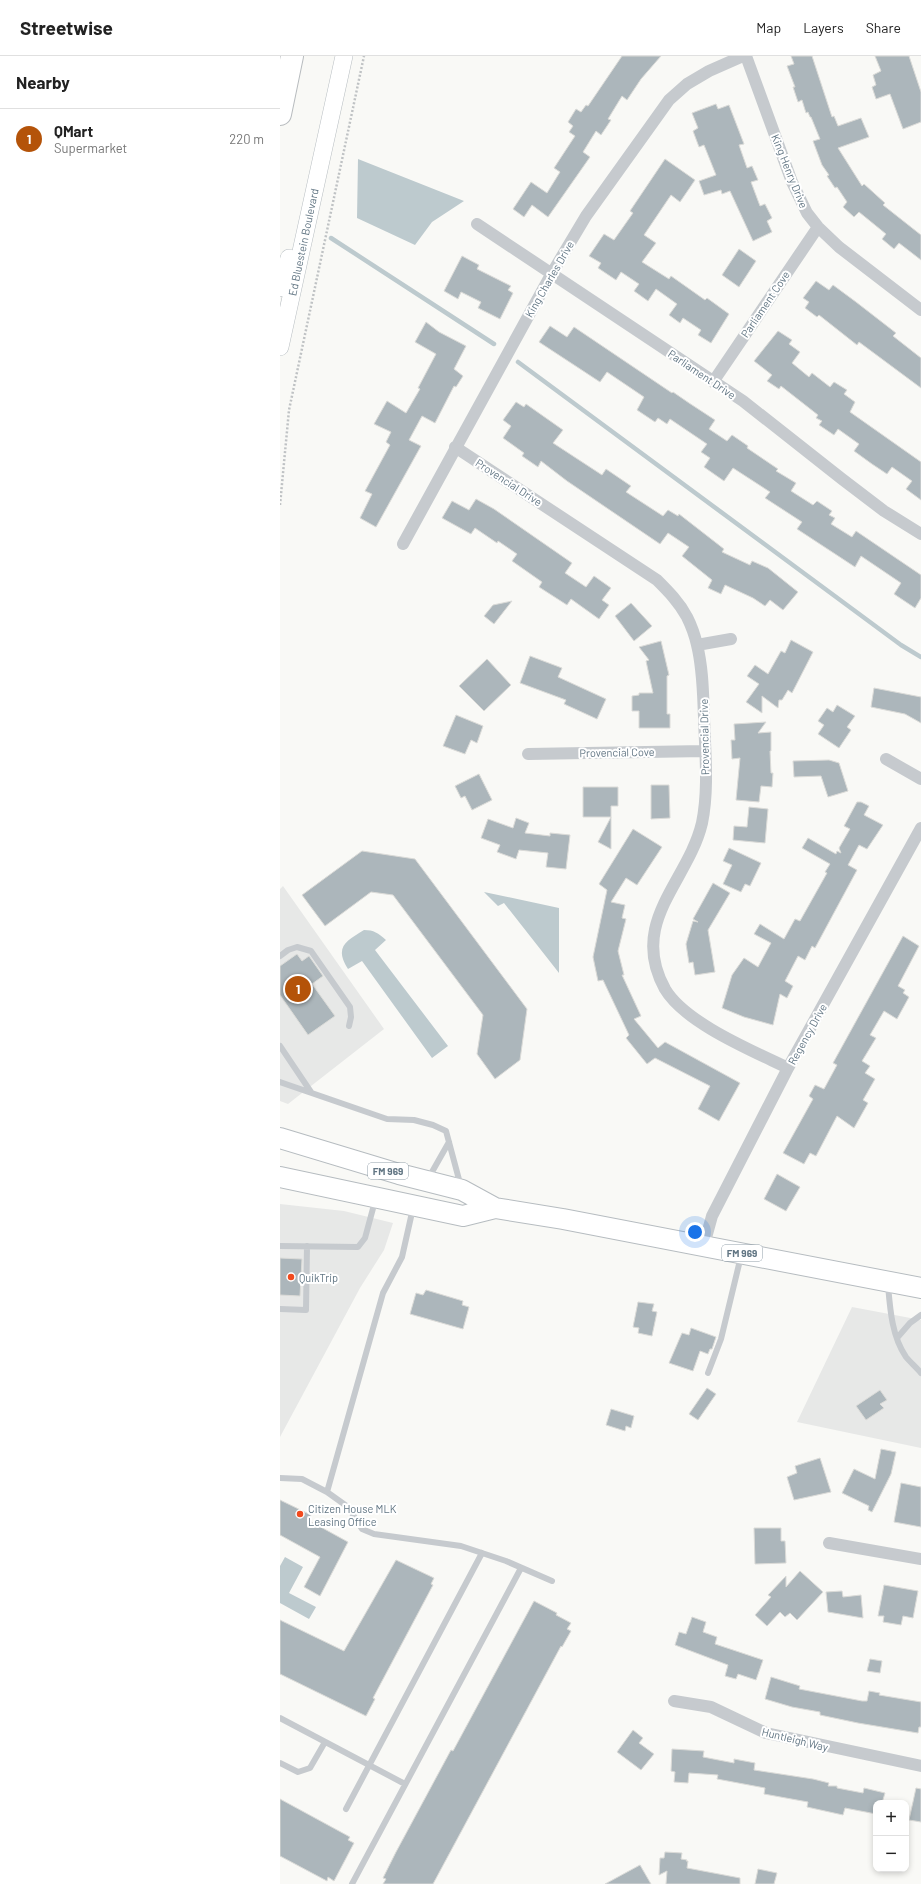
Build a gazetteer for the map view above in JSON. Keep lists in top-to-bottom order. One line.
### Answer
{"streets":{"main road":["Ed Bluestein Boulevard","FM 969"],"street":["King Henry Drive","King Charles Drive","Parliament Cove","Parliament Drive","Provencial Drive","Provencial Cove","Regency Drive","Huntleigh Way"]},"crossings":[["King Henry Drive","King Charles Drive"],["King Henry Drive","Parliament Cove"],["King Charles Drive","Parliament Drive"],["King Charles Drive","Provencial Drive"],["Parliament Cove","Parliament Drive"],["Provencial Drive","Provencial Cove"],["Provencial Drive","Regency Drive"],["Regency Drive","FM 969"]],"places":["QuikTrip","Citizen House MLK Leasing Office"],"page":{"header":"Streetwise","nav":["Map","Layers","Share"],"heading":"Nearby","list":[{"mark":"1","name":"QMart","note":"Supermarket","value":"220 m"}],"pins":"1","map_buttons":["+","−"]}}
